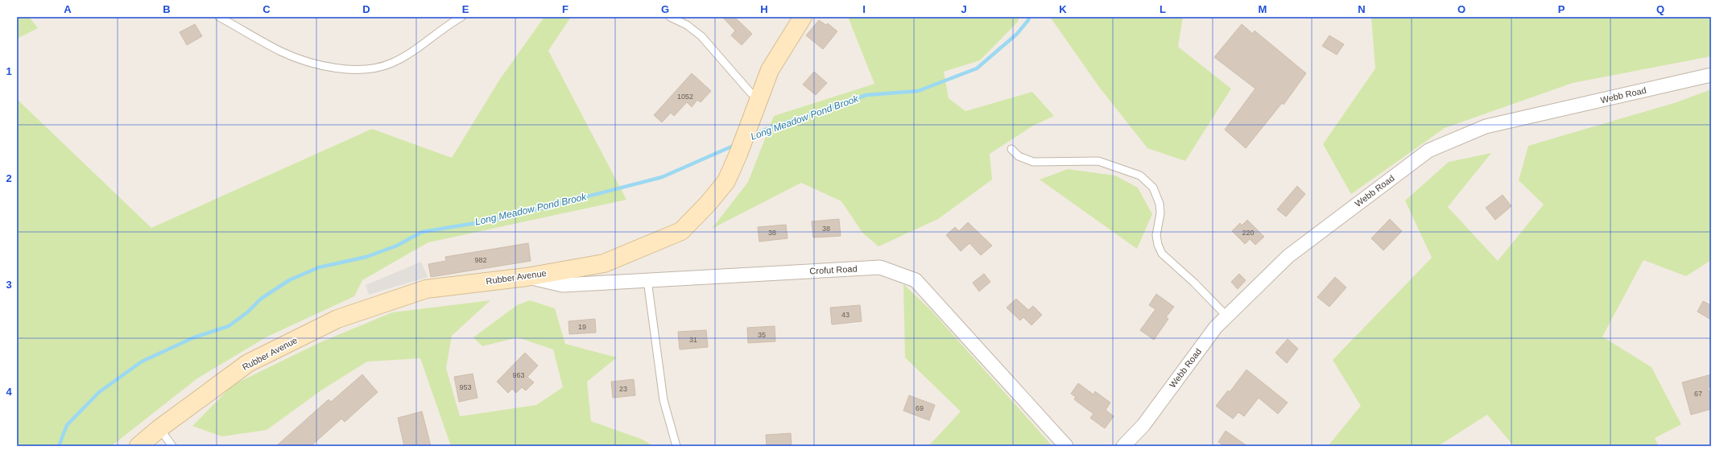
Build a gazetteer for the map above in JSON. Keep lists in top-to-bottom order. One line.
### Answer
{"streets":{"street":["Webb Road","Crofut Road","Rubber Avenue"]},"crossings":[["Crofut Road","Rubber Avenue"]],"water":["Long Meadow Pond Brook"],"house_numbers":["1052","38","38","220","982","43","19","35","31","963","953","23","67","69"],"grid":{"columns":["A","B","C","D","E","F","G","H","I","J","K","L","M","N","O","P","Q"],"rows":["1","2","3","4"]}}
